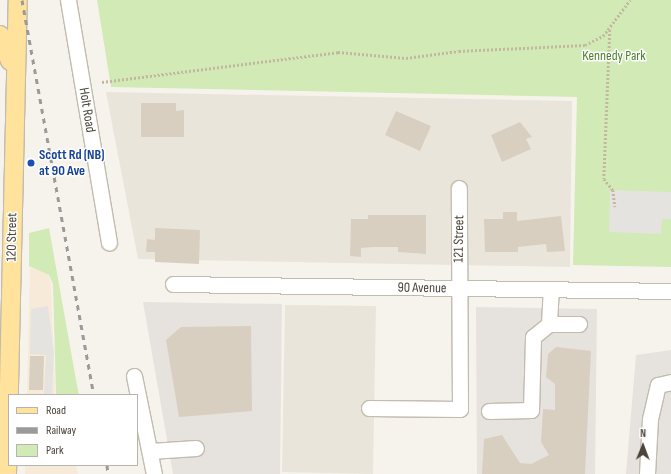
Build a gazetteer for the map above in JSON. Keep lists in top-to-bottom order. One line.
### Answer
{"streets":{"main road":["120 Street"],"street":["Holt Road","121 Street","90 Avenue"]},"crossings":[["121 Street","90 Avenue"]],"parks":["Kennedy Park"],"places":["Scott Rd (NB) at 90 Ave"],"legend":["Road","Railway","Park"],"north":"top"}
